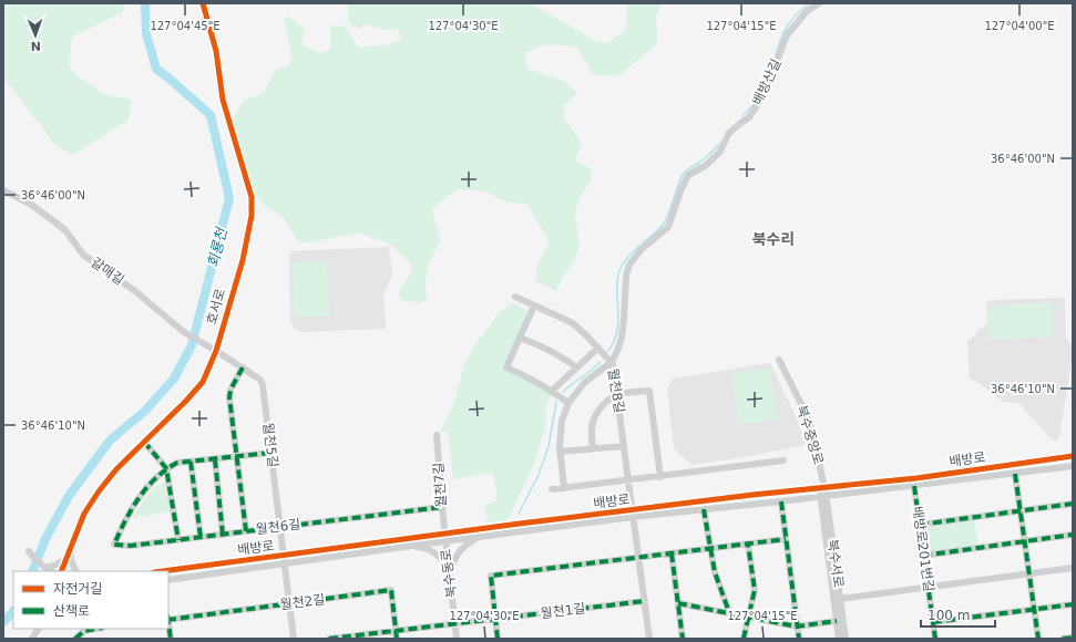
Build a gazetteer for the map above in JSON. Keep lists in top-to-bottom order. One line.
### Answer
{"streets":{"street":["배방산길","갈매길","호서로","월천8길","북수중앙로","월천5길","배방로","월천7길","월천6길","배방로201번길","북수서로","북수동로","월천2길","월천1길"]},"crossings":[["배방산길","월천8길"],["갈매길","호서로"],["갈매길","월천5길"],["호서로","월천5길"],["월천8길","배방로"],["북수중앙로","배방로"],["북수중앙로","북수서로"],["월천5길","배방로"],["월천5길","월천6길"],["월천5길","월천2길"],["배방로","월천7길"],["배방로","배방로201번길"],["배방로","북수서로"],["배방로","북수동로"],["배방로","월천1길"],["월천7길","월천6길"],["월천7길","북수동로"],["북수동로","월천1길"],["월천2길","월천1길"]],"districts":["북수리"],"water":["회룡천"],"legend":["자전거길","산책로"],"scale_bar":"100 m","north":"bottom","coordinates":["127°04'45\"E","127°04'30\"E","127°04'15\"E","127°04'00\"E","36°46'00\"N","36°46'10\"N"]}
